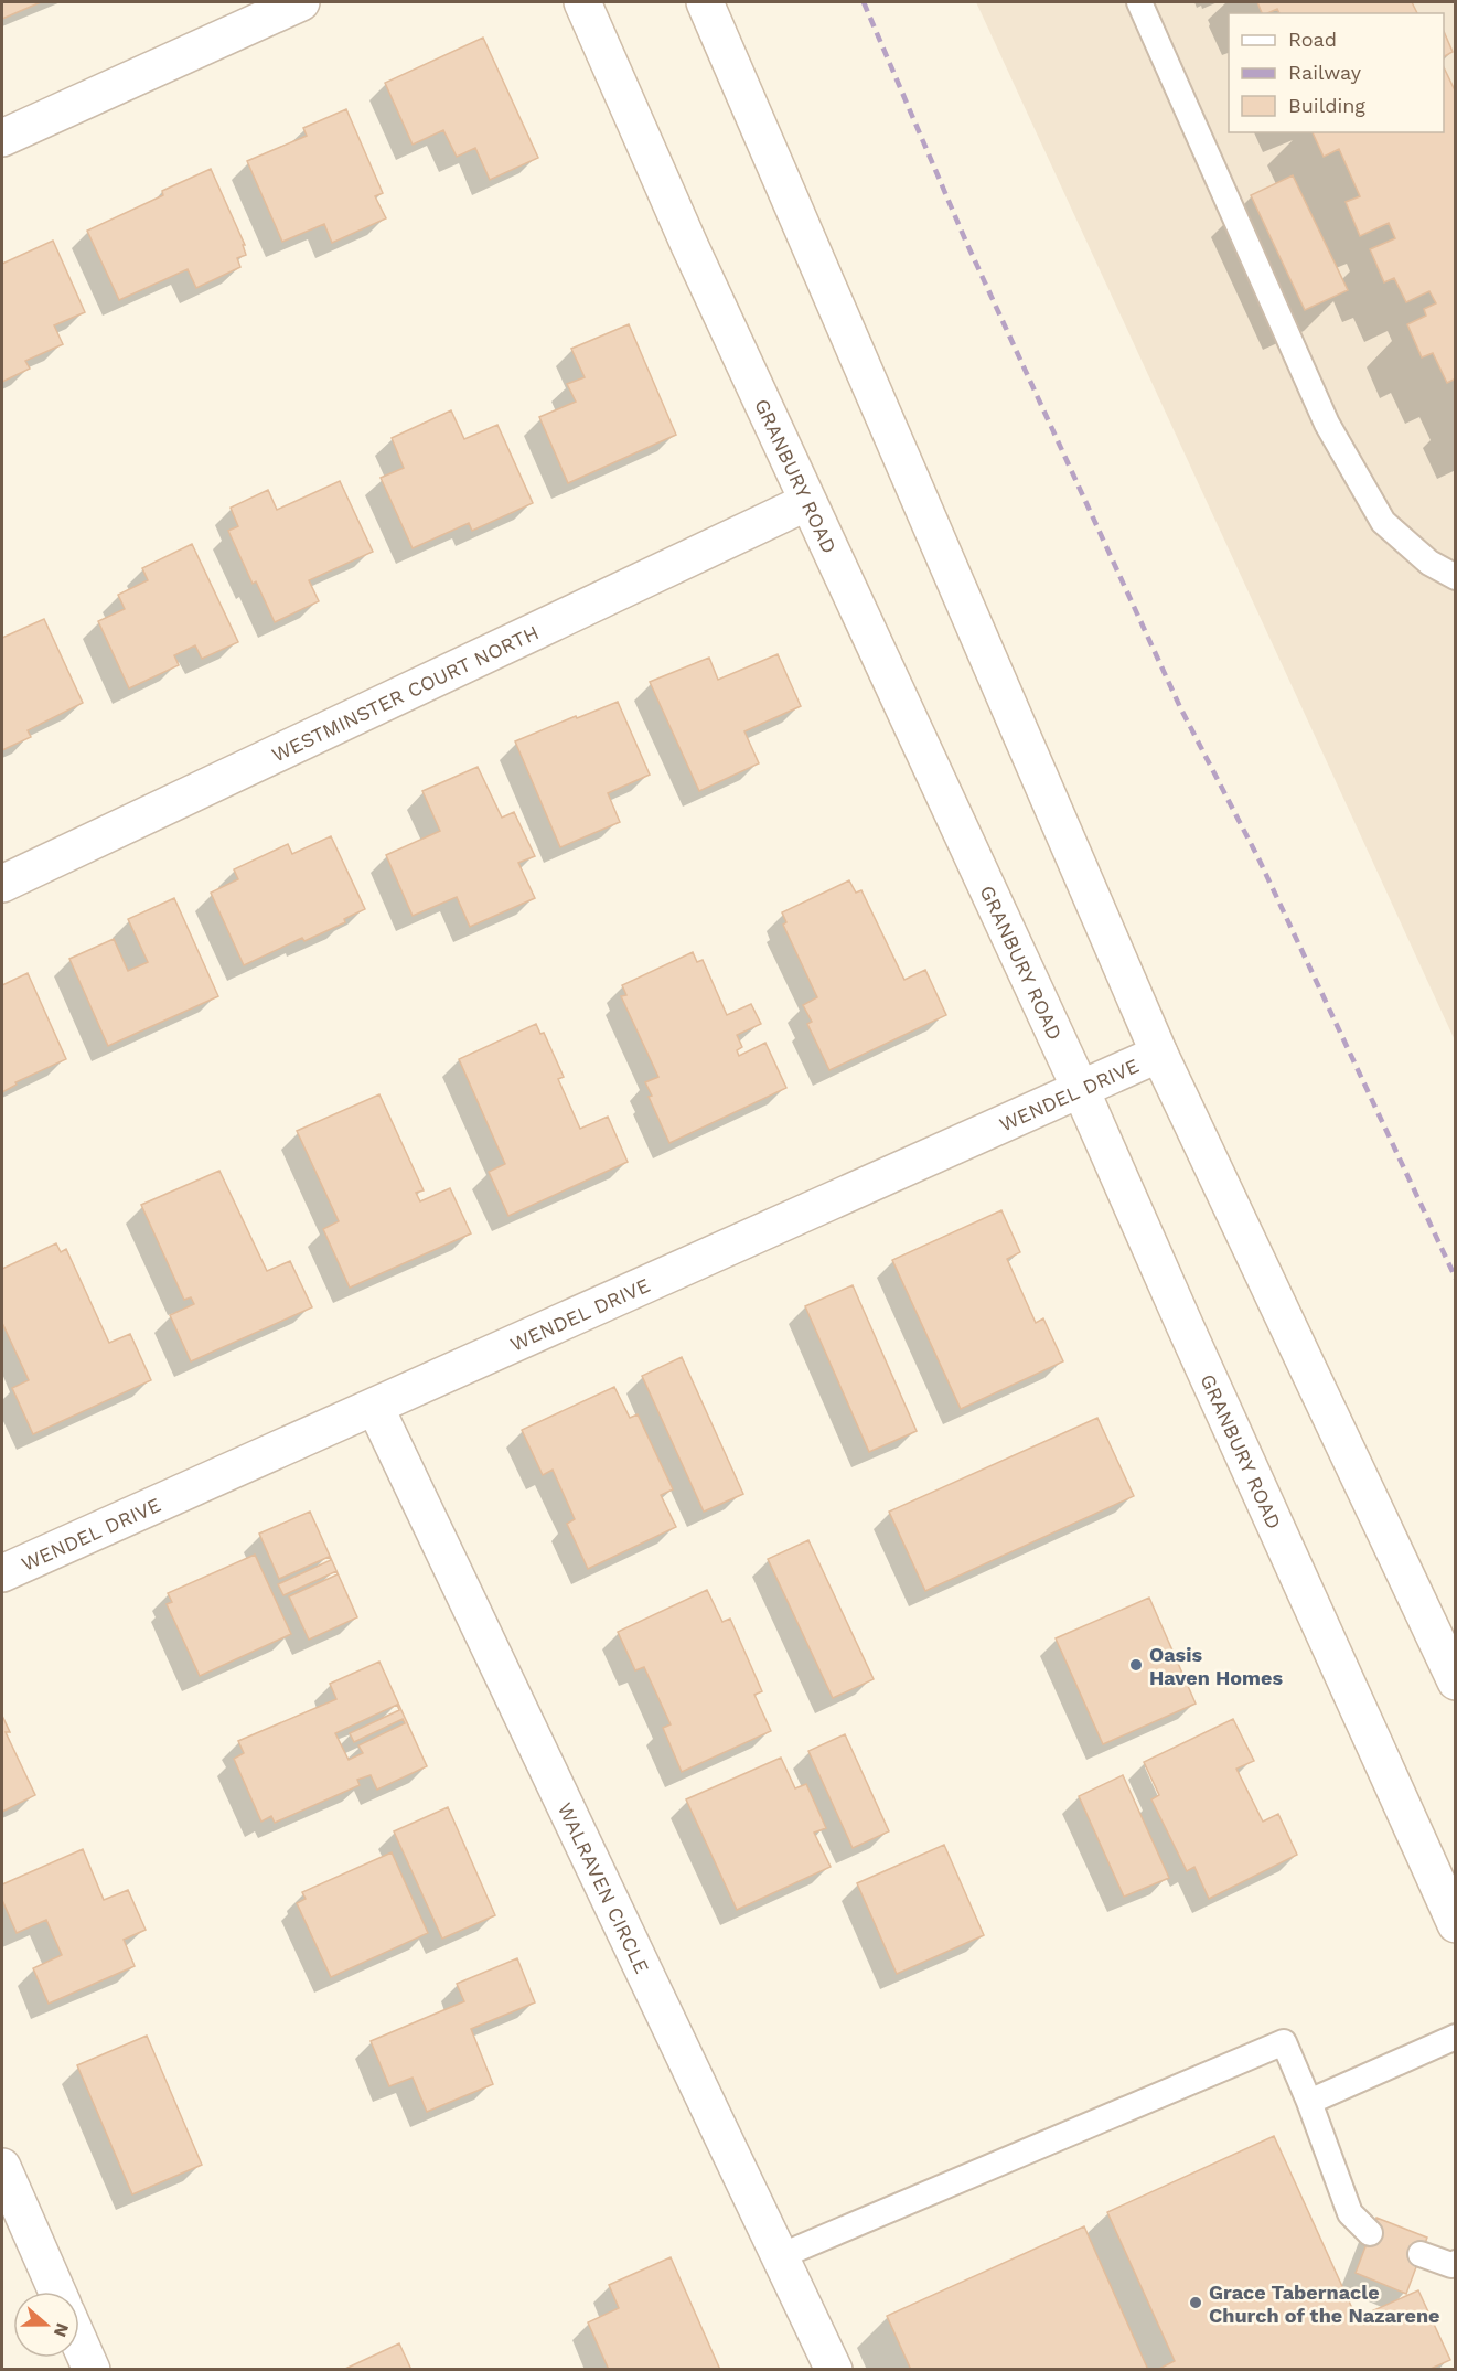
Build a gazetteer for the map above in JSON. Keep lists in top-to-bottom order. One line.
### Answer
{"streets":{"main road":["GRANBURY ROAD","WESTMINSTER COURT NORTH","WENDEL DRIVE","WALRAVEN CIRCLE"]},"crossings":[["GRANBURY ROAD","WESTMINSTER COURT NORTH"],["GRANBURY ROAD","WENDEL DRIVE"],["WENDEL DRIVE","WALRAVEN CIRCLE"]],"places":["Oasis Haven Homes","Grace Tabernacle Church of the Nazarene"],"legend":["Road","Railway","Building"],"north":"right"}
